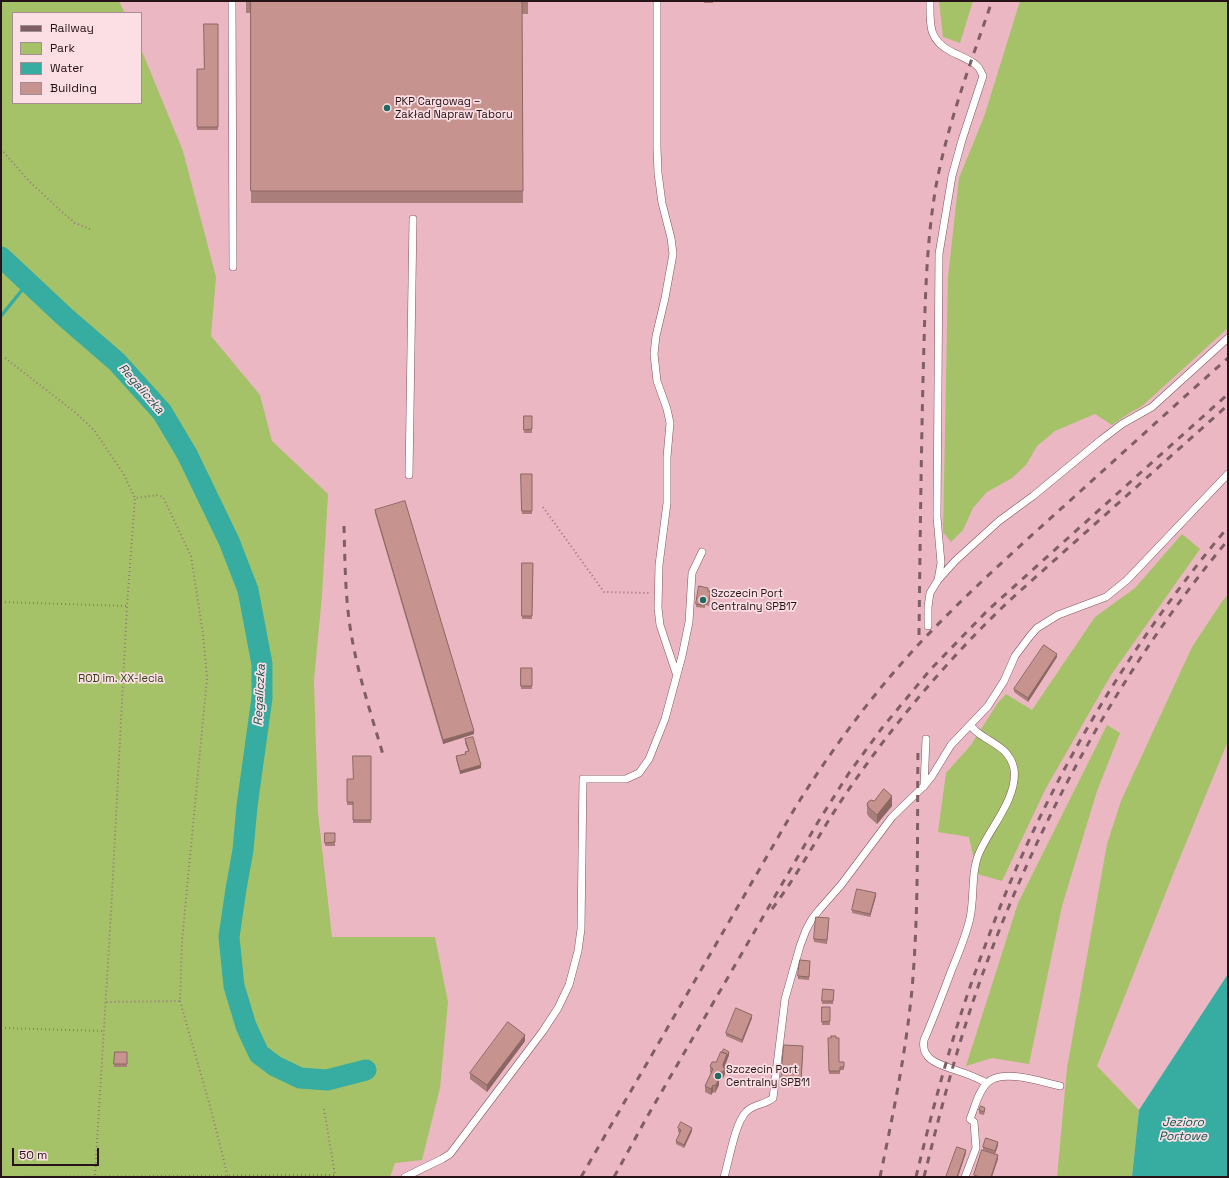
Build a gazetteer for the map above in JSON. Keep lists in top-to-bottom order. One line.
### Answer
{"water":["Regaliczka","Jezioro Portowe"],"parks":["ROD im. XX-lecia"],"places":["PKP Cargowag – Zakład Napraw Taboru","Szczecin Port Centralny SPB17","Szczecin Port Centralny SPB11"],"legend":["Railway","Park","Water","Building"],"scale_bar":"50 m"}
